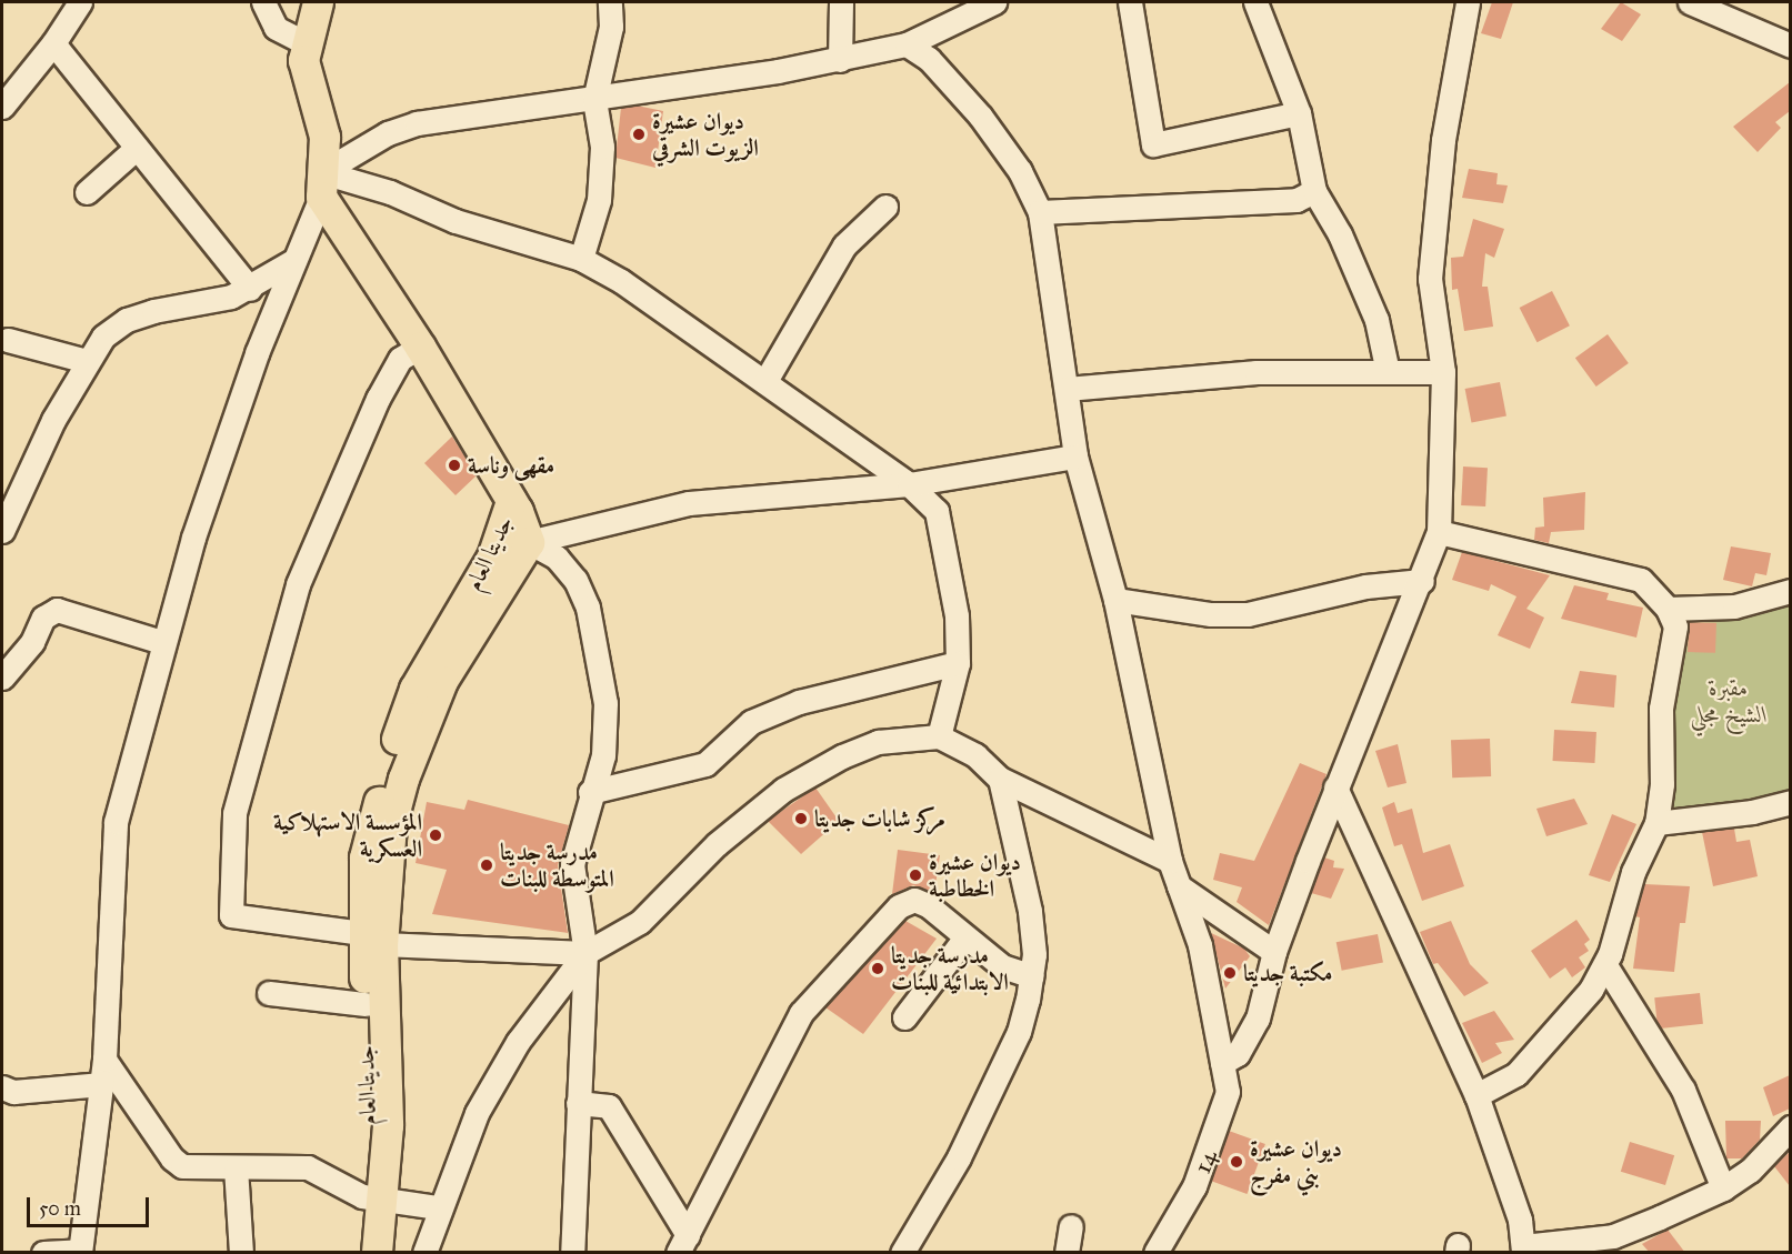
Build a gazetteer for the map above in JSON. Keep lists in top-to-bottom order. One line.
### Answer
{"streets":{"main road":["جديتا العام"],"street":["14"]},"parks":["مقبرة الشيخ مجلي"],"places":["ديوان عشيرة الزيوت الشرقي","مقهى وناسة","مركز شابات جديتا","المؤسسة الاستهلاكية العسكرية","مدرسة جديتا المتوسطة للبنات","ديوان عشيرة الخطاطبة","مدرسة جديتا الابتدائية للبنات","مكتبة جديتا","ديوان عشيرة بني مفرج"],"scale_bar":"50 m"}
